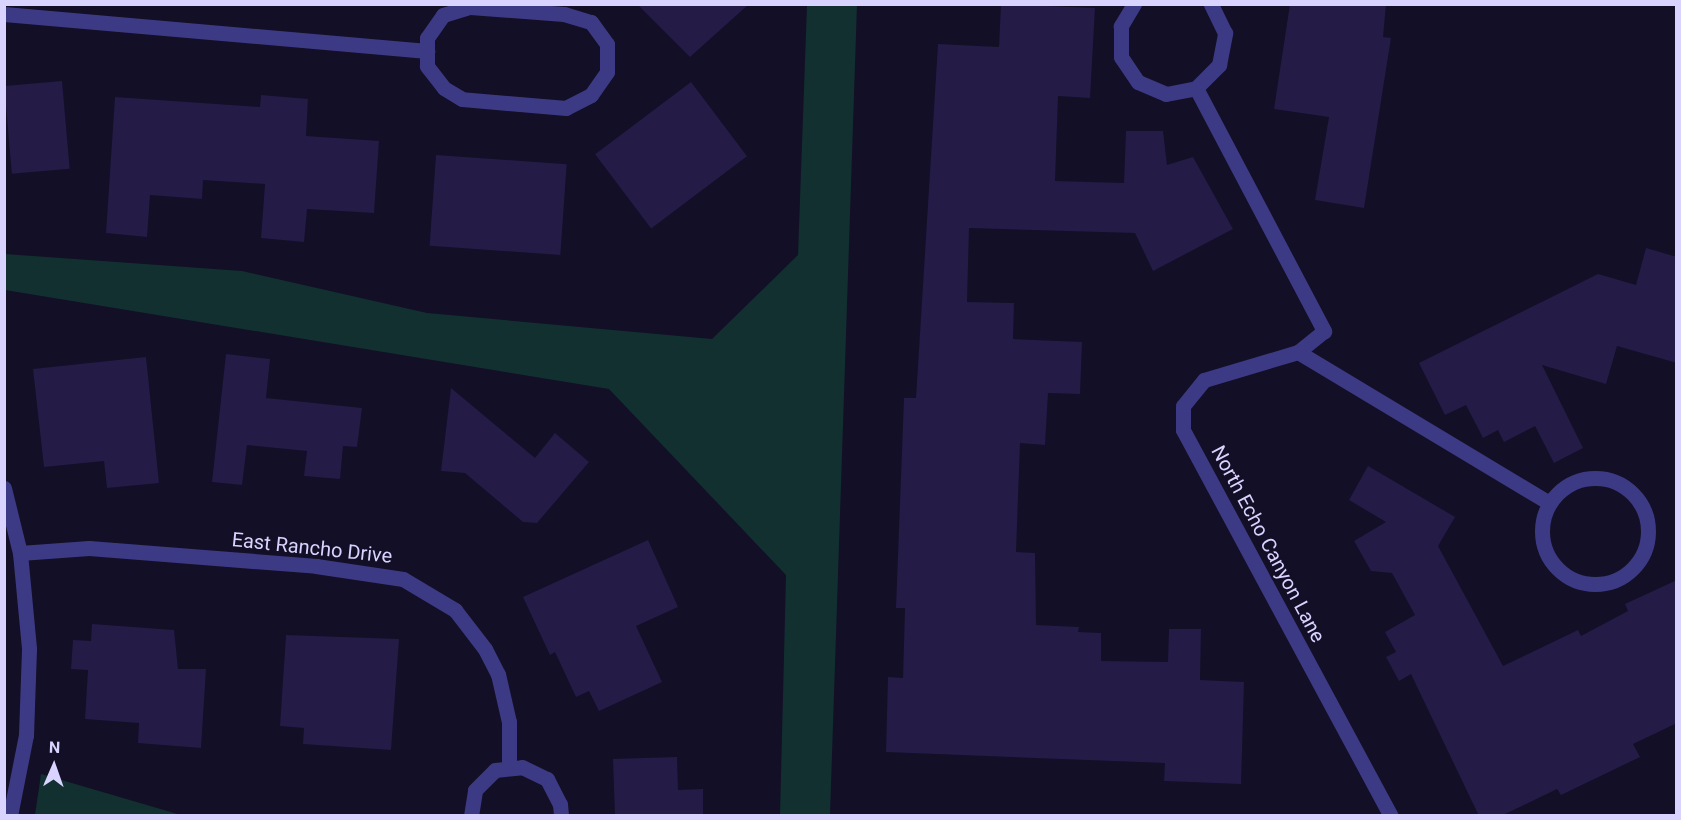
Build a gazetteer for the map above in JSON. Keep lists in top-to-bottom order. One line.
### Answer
{"streets":{"street":["North Echo Canyon Lane","East Rancho Drive"]},"north":"top"}
